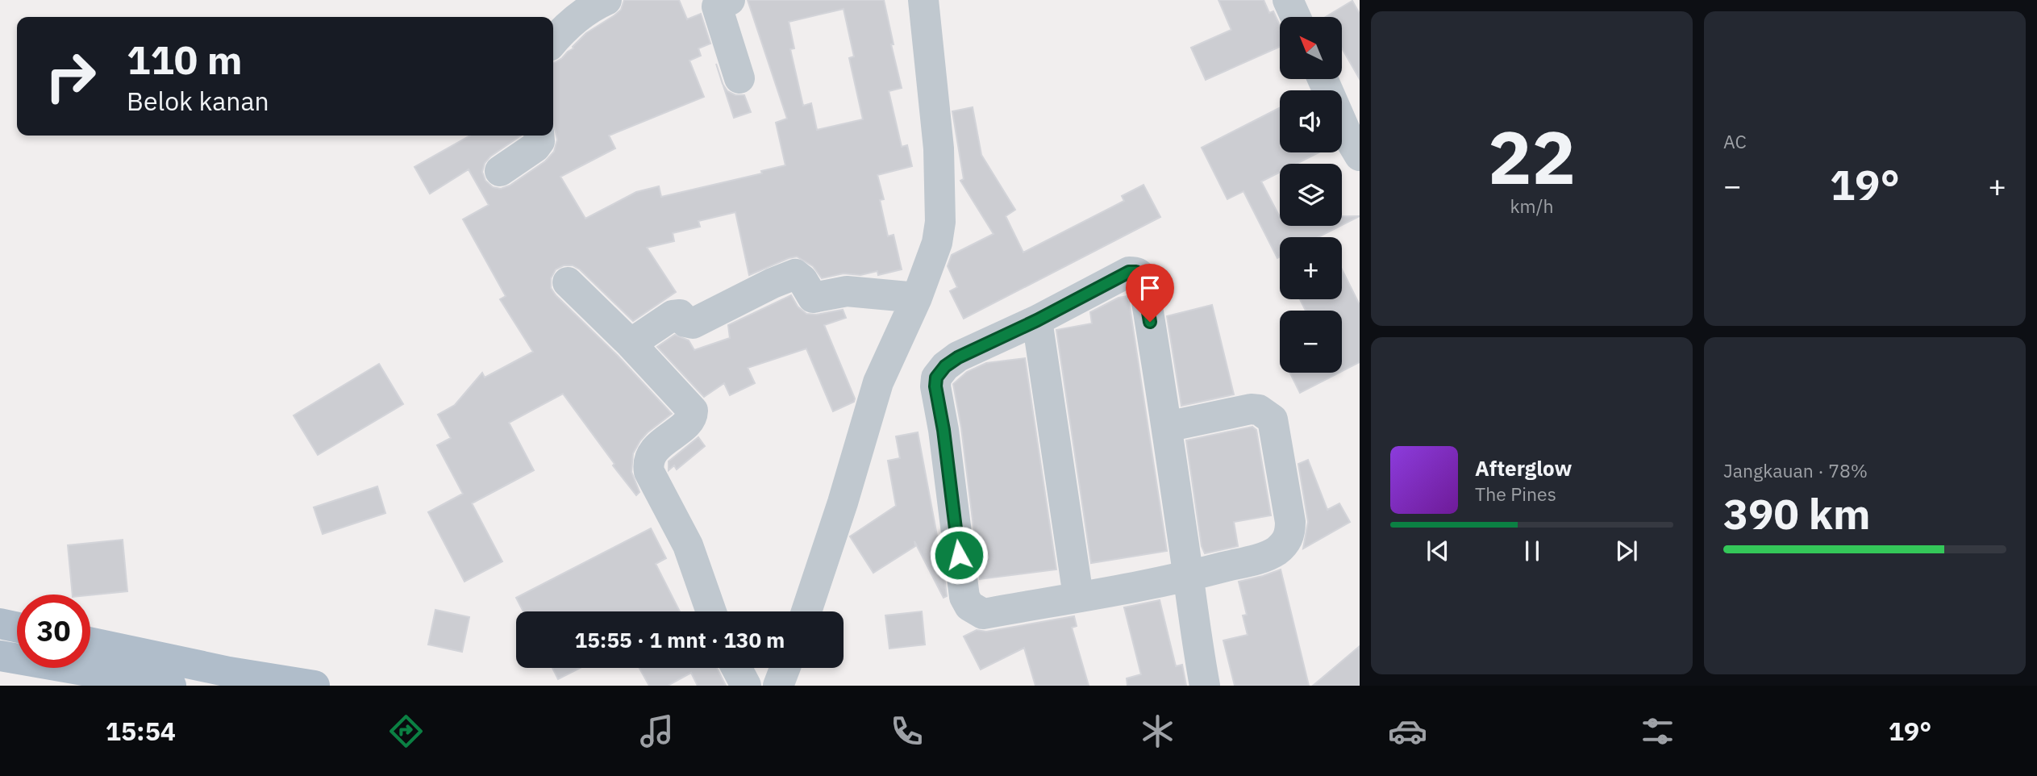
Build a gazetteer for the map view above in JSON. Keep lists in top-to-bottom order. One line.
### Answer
{"north":"top left","page":{"tile":[["22","km/h"],"AC",["Jangkauan · 78%","390 km"]],"map_buttons":["+","−"],"turn":["110 m","Belok kanan"],"heat":["−","19°","+"],"song":["Afterglow","The Pines"],"limit":"30","trip":"15:55 · 1 mnt · 130 m","tabs":["15:54","19°"]}}
